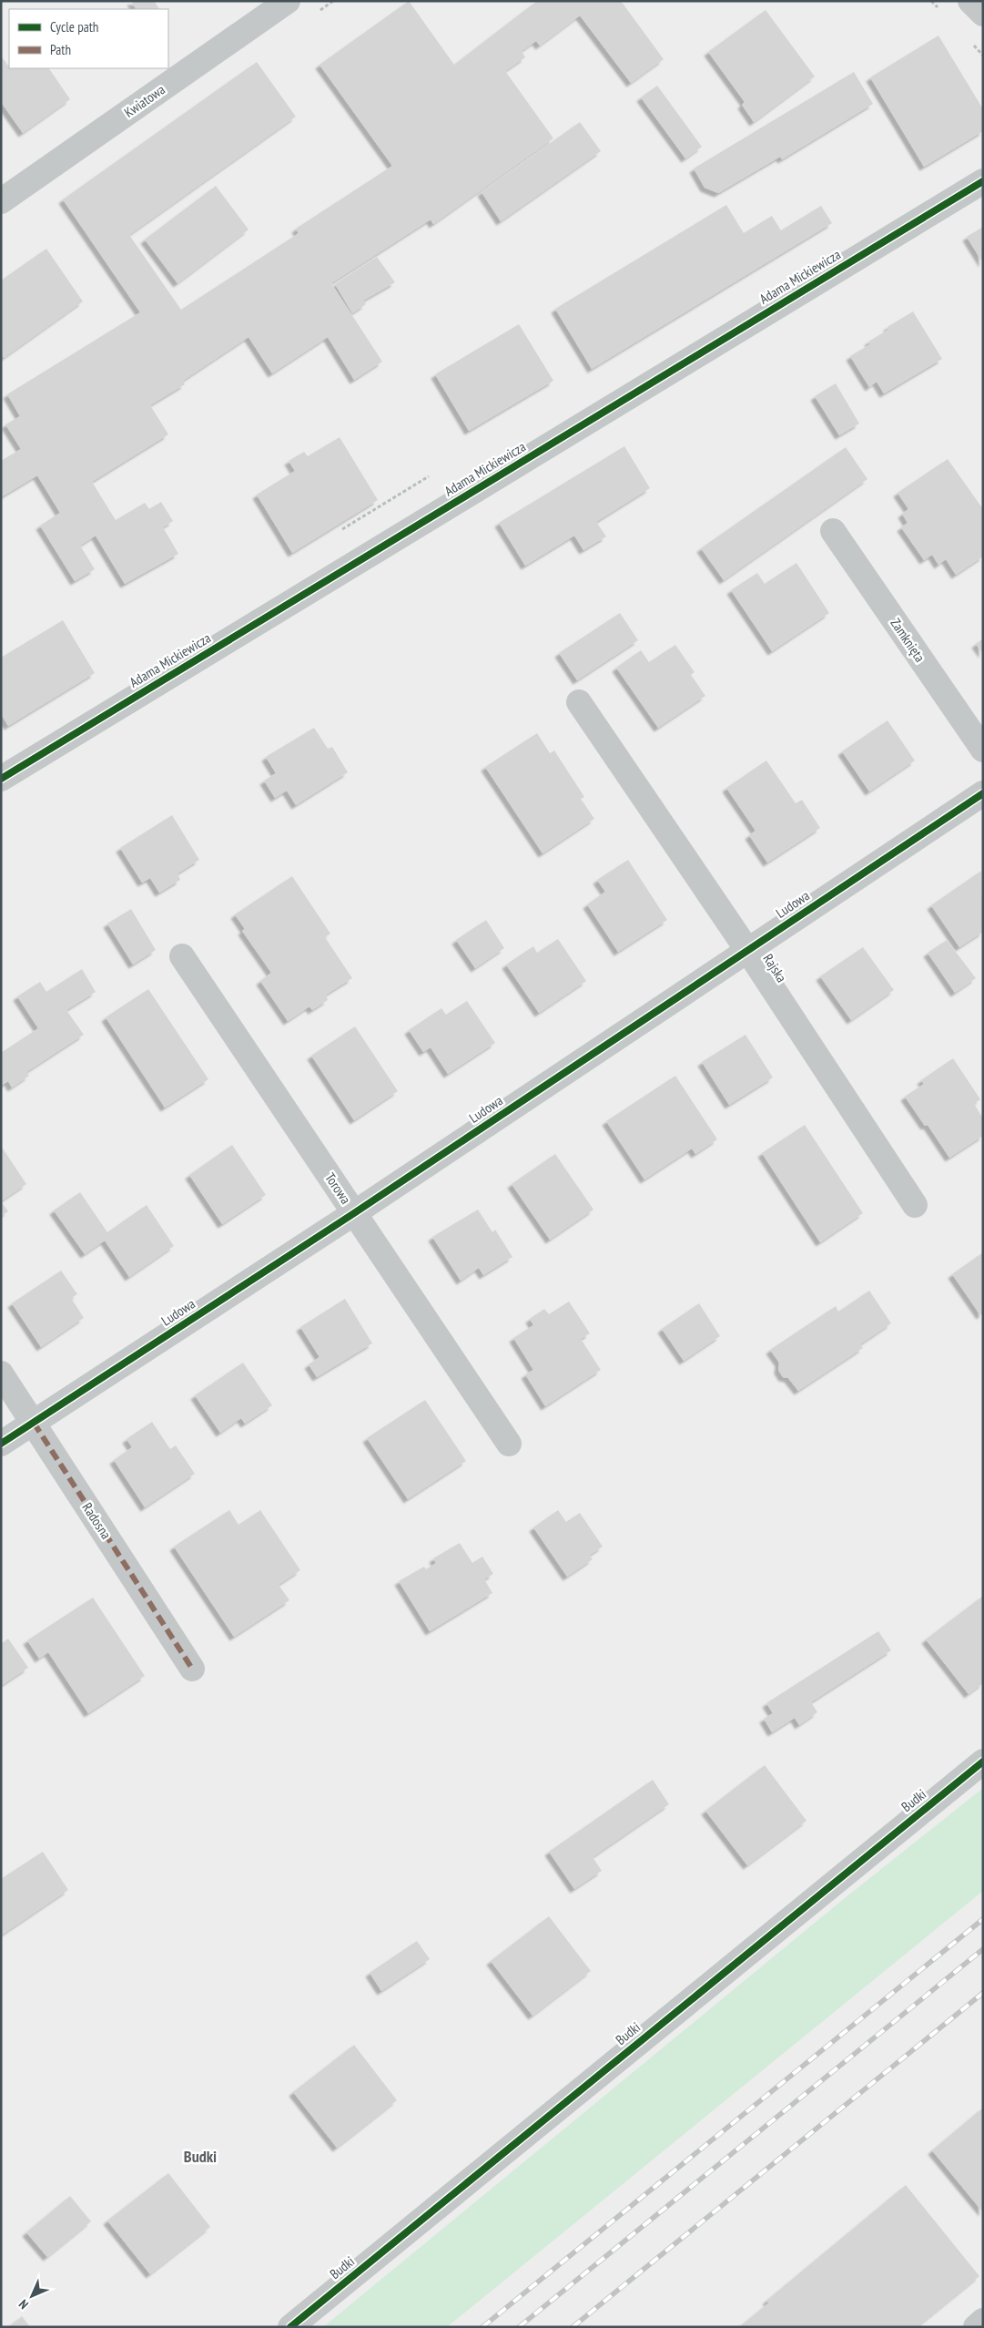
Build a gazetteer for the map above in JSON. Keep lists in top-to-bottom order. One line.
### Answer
{"streets":{"street":["Kwiatowa","Adama Mickiewicza","Zamknięta","Ludowa","Rajska","Torowa","Radosna","Budki"]},"crossings":[["Ludowa","Rajska"],["Ludowa","Torowa"],["Ludowa","Radosna"]],"districts":["Budki"],"legend":["Cycle path","Path"],"north":"bottom left"}
